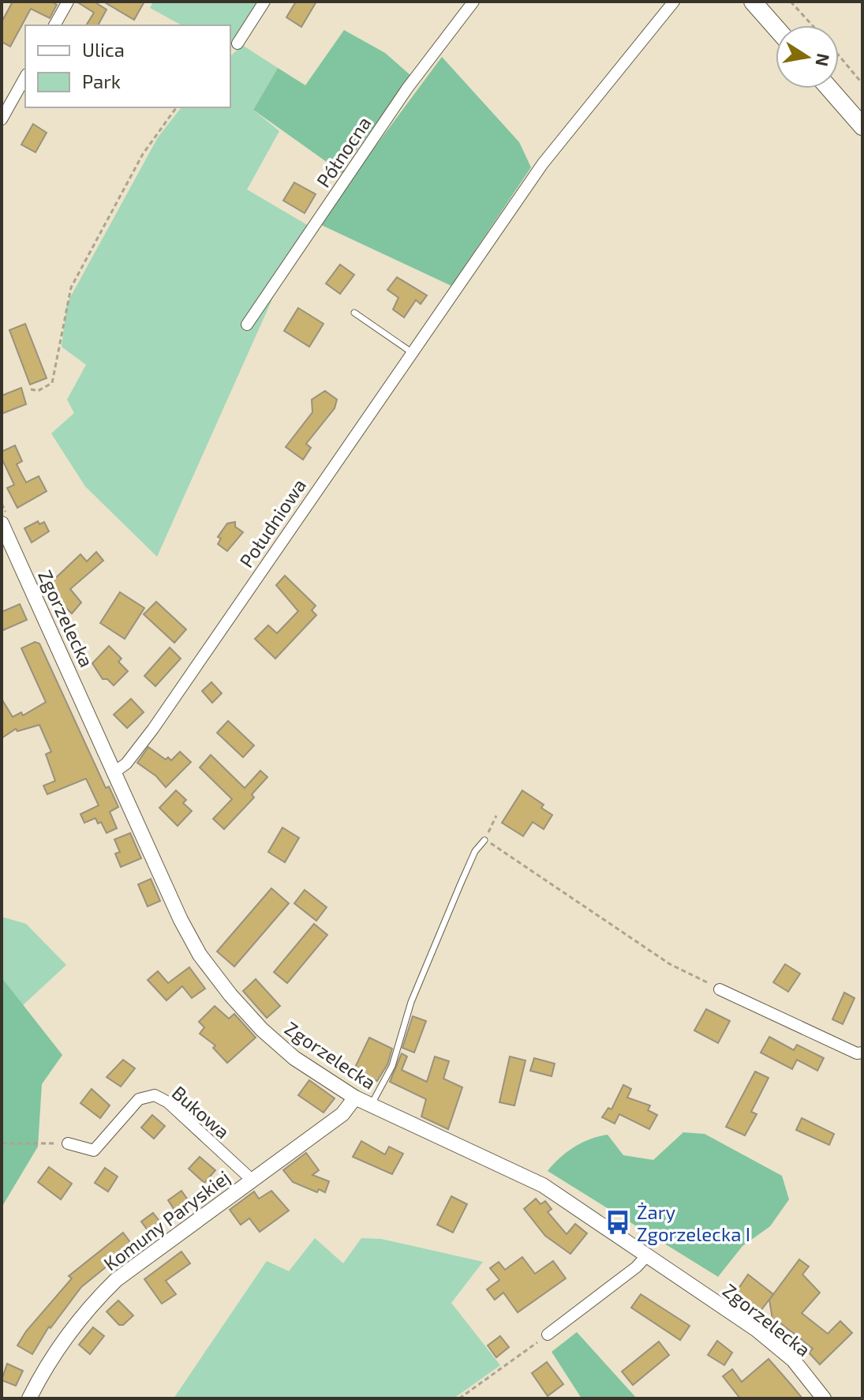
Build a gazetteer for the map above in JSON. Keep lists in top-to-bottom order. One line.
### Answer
{"streets":{"street":["Północna","Południowa","Zgorzelecka","Bukowa","Komuny Paryskiej"]},"crossings":[["Południowa","Zgorzelecka"],["Zgorzelecka","Komuny Paryskiej"],["Bukowa","Komuny Paryskiej"]],"places":{"bus stop":["Żary Zgorzelecka I"]},"legend":["Ulica","Park"],"north":"right"}
